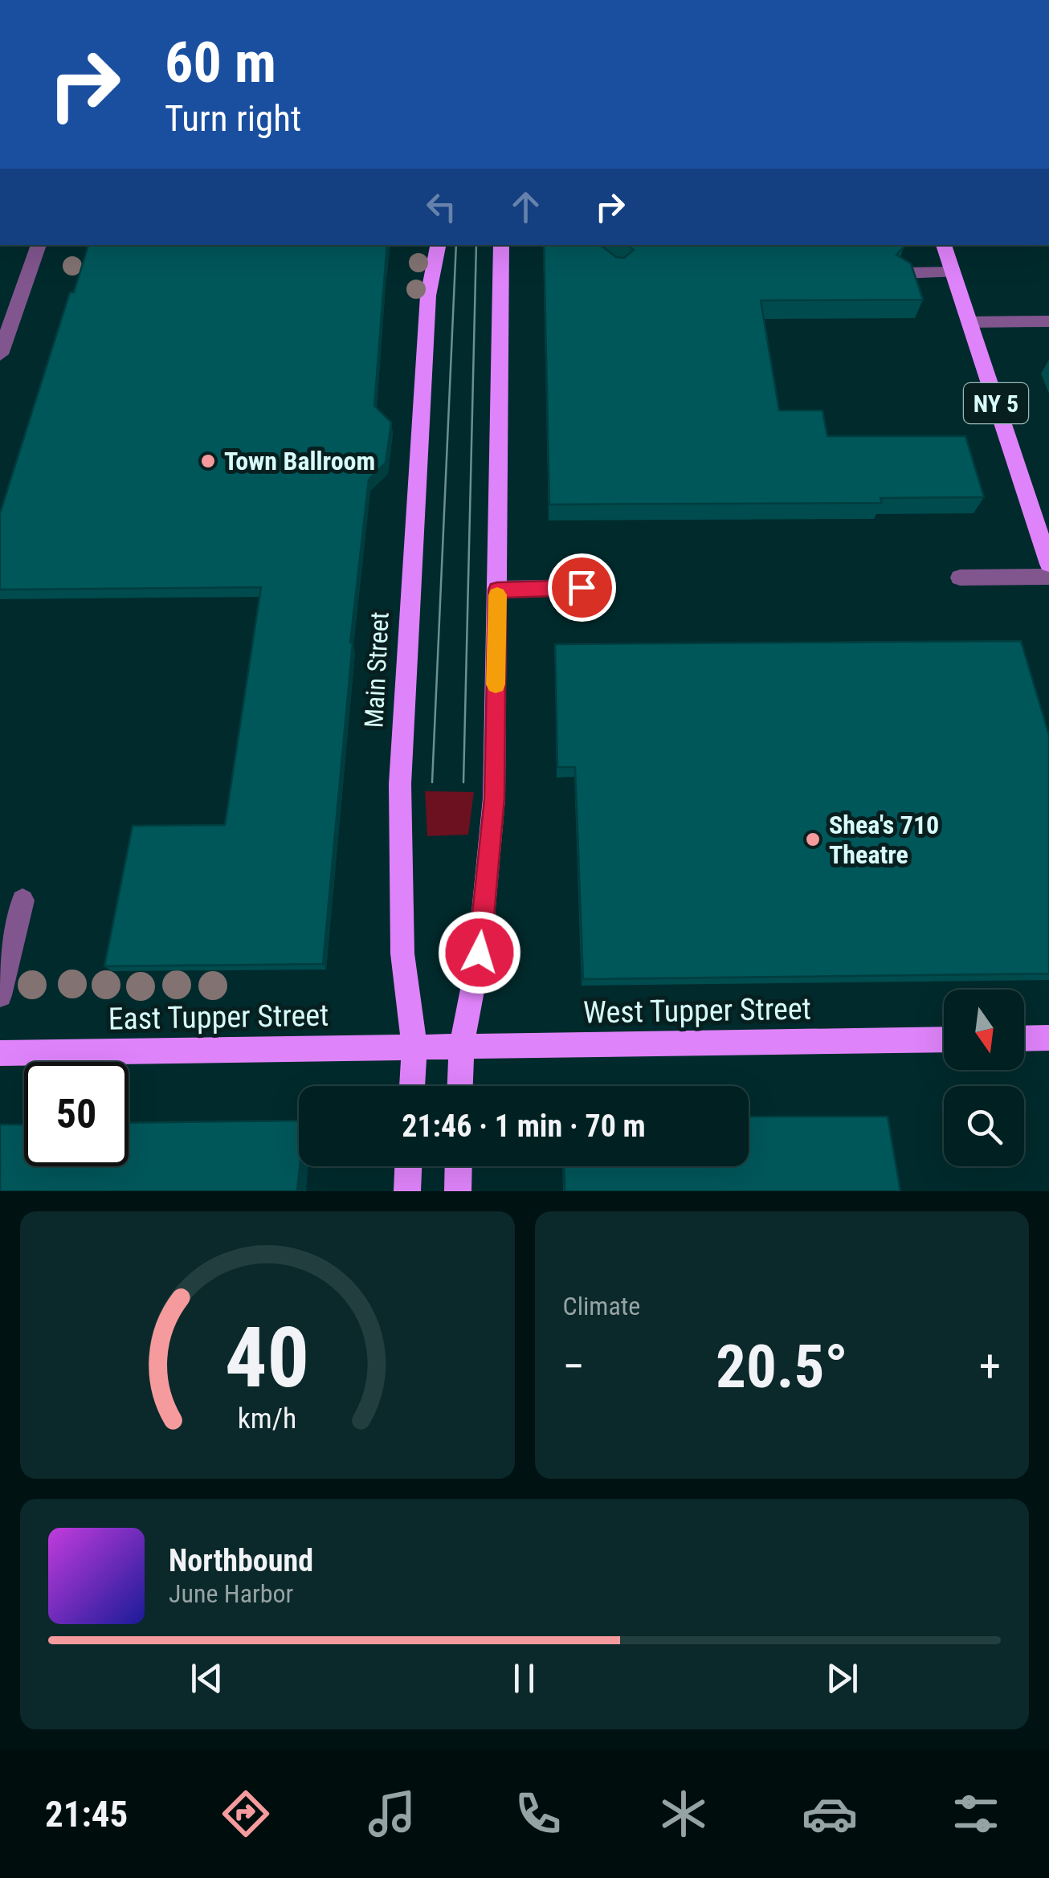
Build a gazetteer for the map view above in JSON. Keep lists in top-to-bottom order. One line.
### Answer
{"streets":{"main road":["NY 5","Main Street","West Tupper Street","East Tupper Street"]},"crossings":[["Main Street","West Tupper Street"],["Main Street","East Tupper Street"],["West Tupper Street","East Tupper Street"]],"places":["Town Ballroom","Shea's 710 Theatre"],"north":"bottom","page":{"turn":["60 m","Turn right"],"limit":"50","trip":"21:46 · 1 min · 70 m","tile":"Climate","heat":["−","20.5°","+"],"song":["Northbound","June Harbor"],"tabs":"21:45","gauge":["40","km/h"]}}
